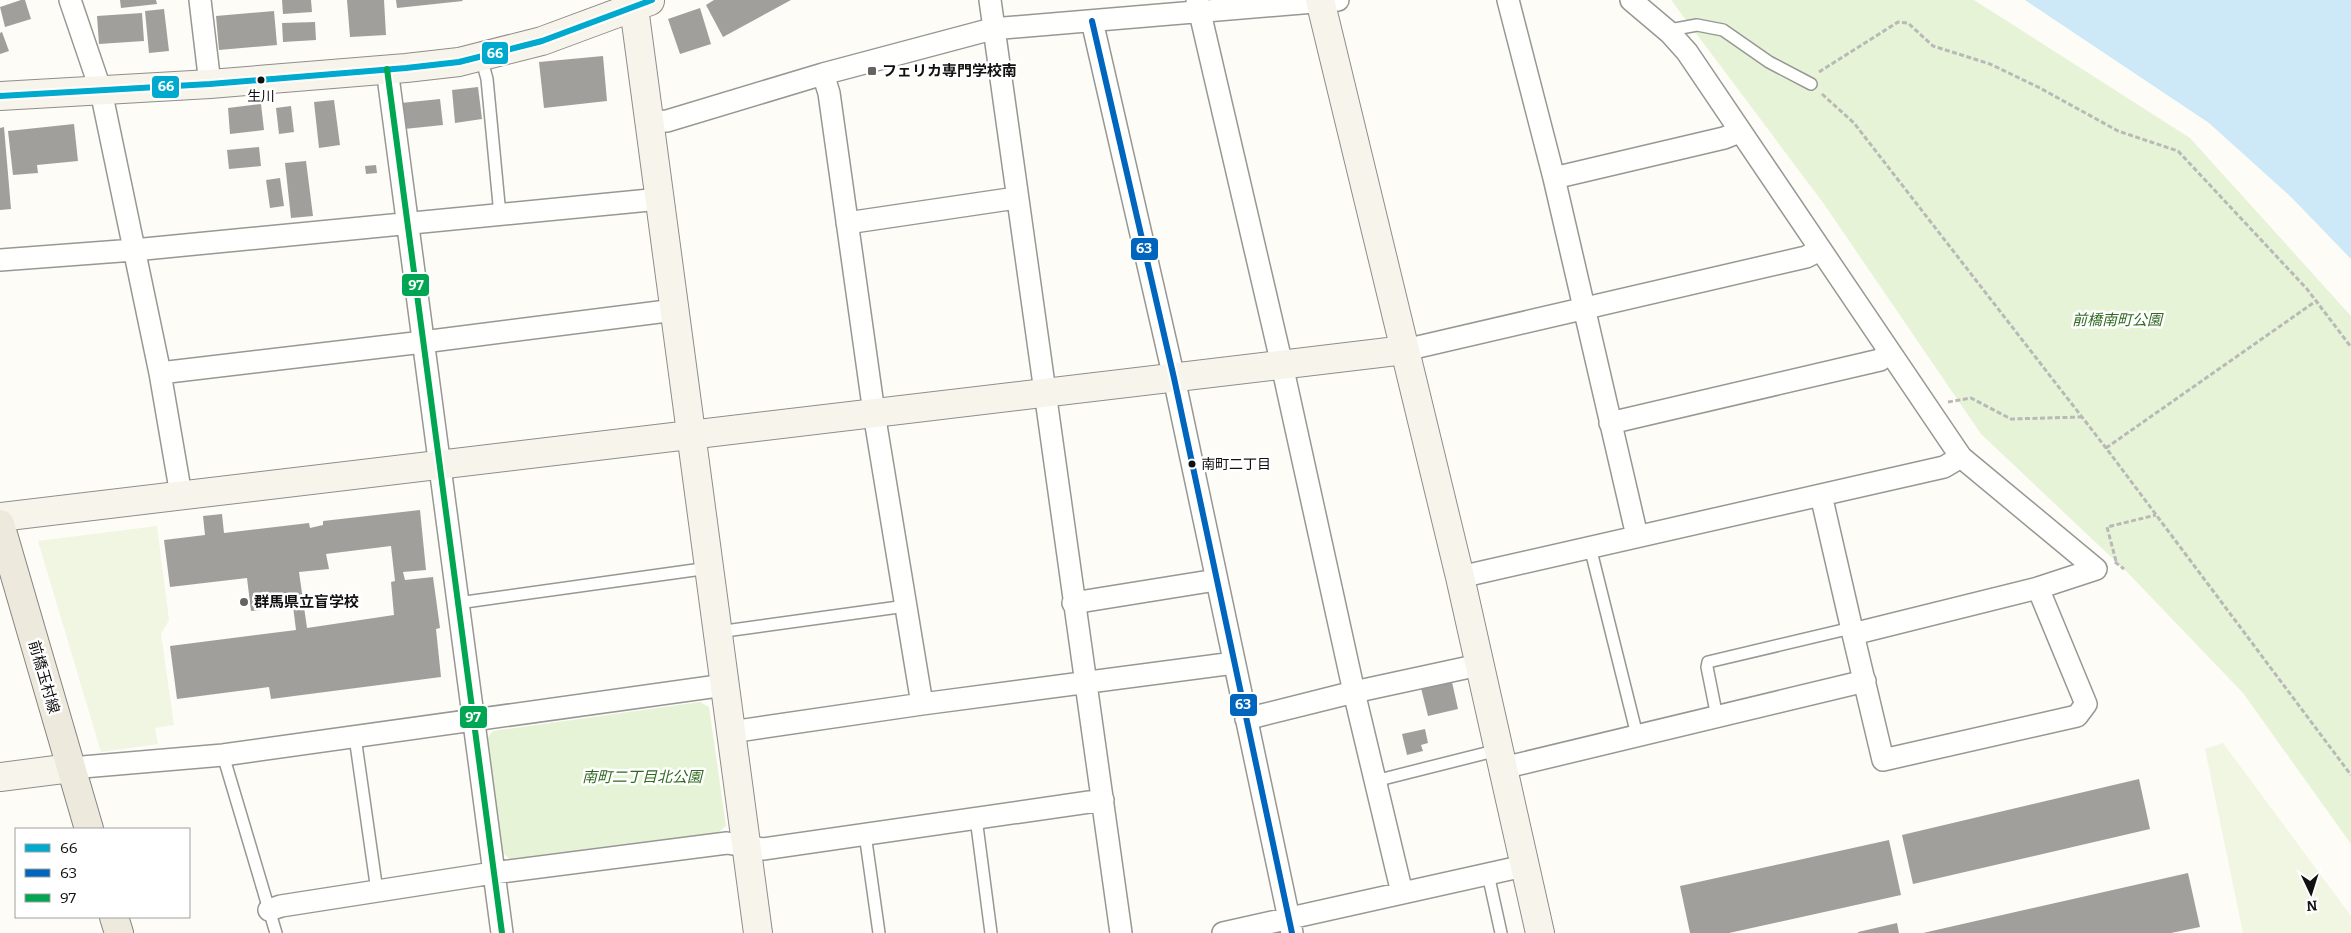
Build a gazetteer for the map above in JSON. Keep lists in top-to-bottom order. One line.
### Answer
{"streets":{"main road":["前橋玉村線"]},"parks":["前橋南町公園","南町二丁目北公園"],"places":{"transit":["フェリカ専門学校南"],"other":["生川","南町二丁目","群馬県立盲学校"]},"lines":["transit line 66","transit line 63","transit line 97"],"legend":["66","63","97"],"north":"bottom"}
